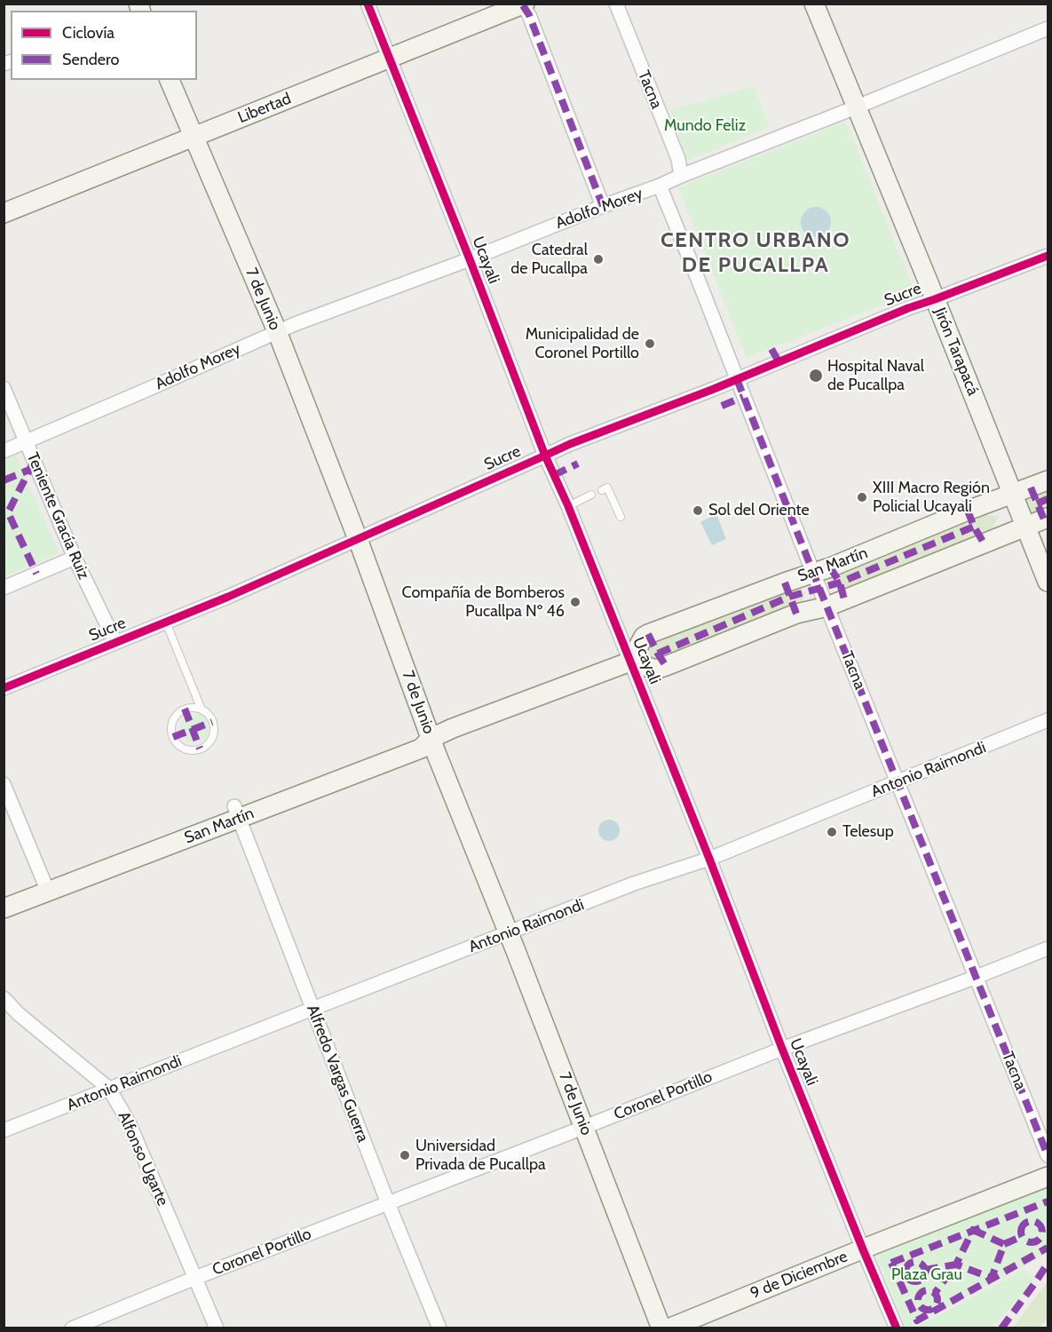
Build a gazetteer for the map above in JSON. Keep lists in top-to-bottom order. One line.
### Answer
{"streets":{"main road":["Libertad","7 de Junio","Jirón Tarapacá","San Martín","9 de Diciembre"],"street":["Tacna","Adolfo Morey","Ucayali","Sucre","Teniente Gracía Ruiz","Antonio Raimondi","Alfredo Vargas Guerra","Coronel Portillo","Alfonso Ugarte"]},"crossings":[["Tacna","Adolfo Morey"],["Tacna","Sucre"],["Tacna","San Martín"],["Tacna","Antonio Raimondi"],["Tacna","Coronel Portillo"],["Libertad","Ucayali"],["Libertad","7 de Junio"],["Adolfo Morey","Ucayali"],["Adolfo Morey","7 de Junio"],["Adolfo Morey","Jirón Tarapacá"],["Adolfo Morey","Teniente Gracía Ruiz"],["Ucayali","Sucre"],["Ucayali","San Martín"],["Ucayali","Antonio Raimondi"],["Ucayali","Coronel Portillo"],["Ucayali","9 de Diciembre"],["Sucre","7 de Junio"],["Sucre","Jirón Tarapacá"],["Sucre","Teniente Gracía Ruiz"],["7 de Junio","San Martín"],["7 de Junio","Antonio Raimondi"],["7 de Junio","Coronel Portillo"],["Jirón Tarapacá","San Martín"],["San Martín","Alfredo Vargas Guerra"],["Antonio Raimondi","Alfredo Vargas Guerra"],["Antonio Raimondi","Alfonso Ugarte"],["Alfredo Vargas Guerra","Coronel Portillo"],["Coronel Portillo","Alfonso Ugarte"]],"districts":["CENTRO URBANO DE PUCALLPA"],"parks":["Mundo Feliz","Plaza Grau"],"places":["Catedral de Pucallpa","Municipalidad de Coronel Portillo","Hospital Naval de Pucallpa","XIII Macro Región Policial Ucayali","Sol del Oriente","Compañía de Bomberos Pucallpa Nº 46","Telesup","Universidad Privada de Pucallpa"],"legend":["Ciclovía","Sendero"]}
